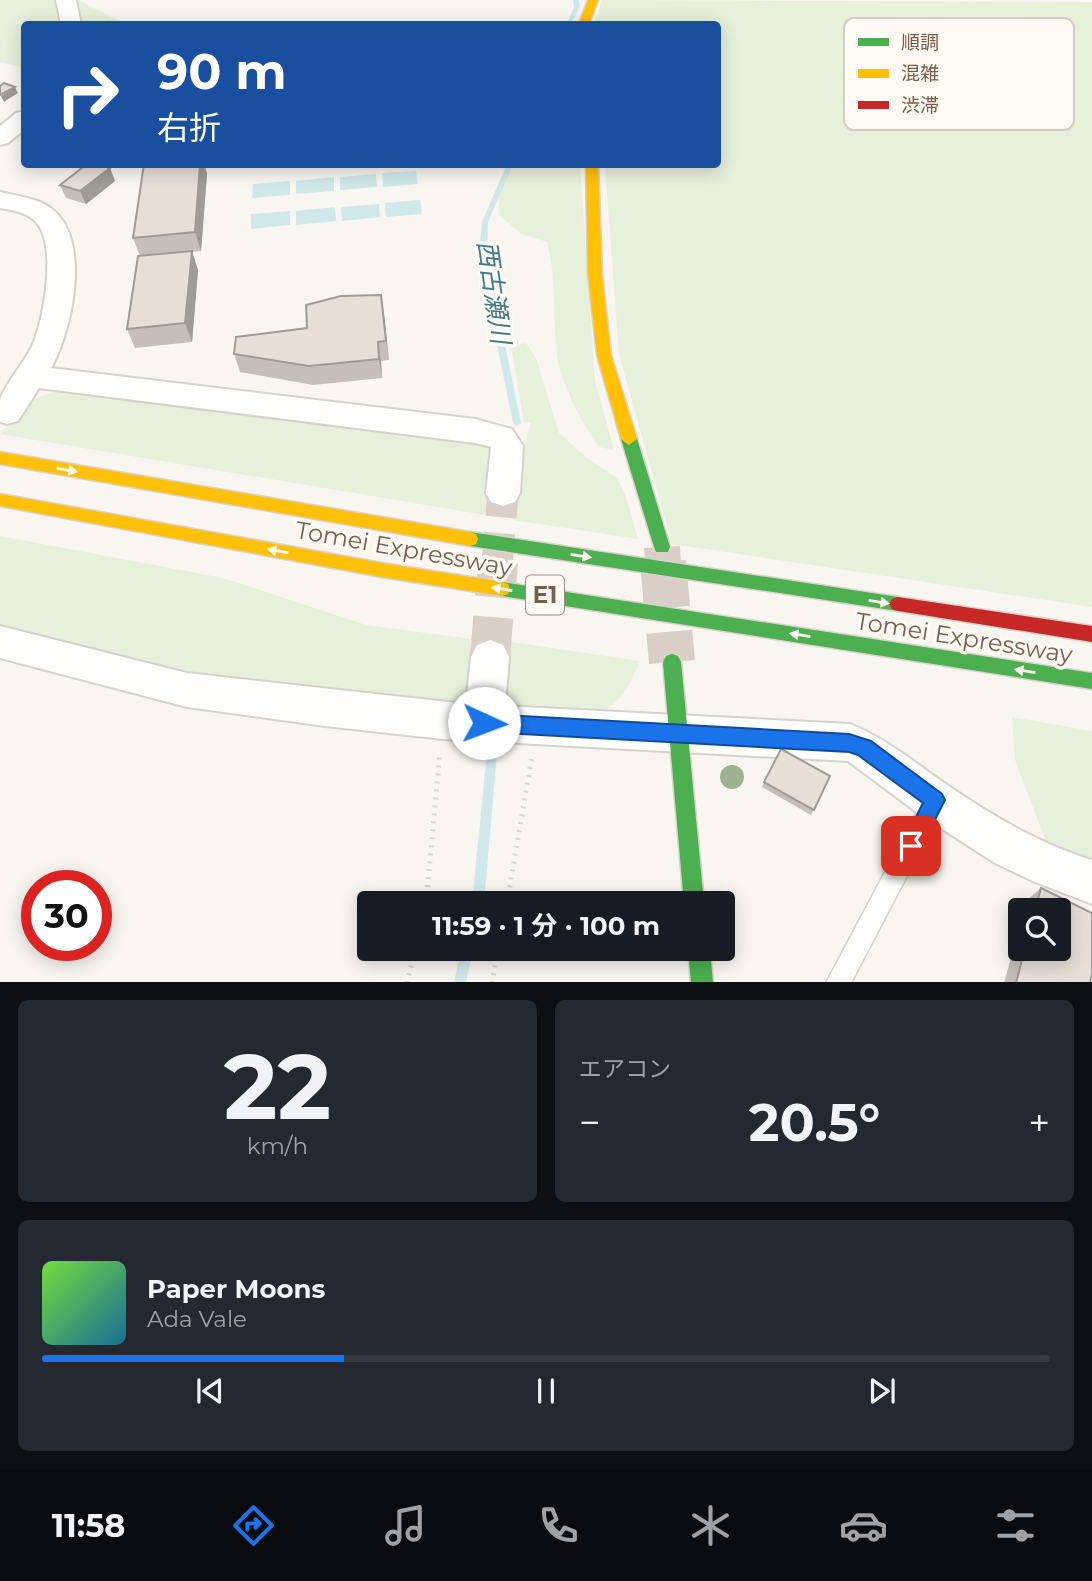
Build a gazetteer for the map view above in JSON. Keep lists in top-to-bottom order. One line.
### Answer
{"streets":{"main road":["Tomei Expressway","E1"]},"water":["西古瀬川"],"legend":["順調","混雑","渋滞"],"page":{"turn":["90 m","右折"],"limit":"30","trip":"11:59 · 1 分 · 100 m","tile":[["22","km/h"],"エアコン"],"heat":["−","20.5°","+"],"song":["Paper Moons","Ada Vale"],"tabs":"11:58"}}
